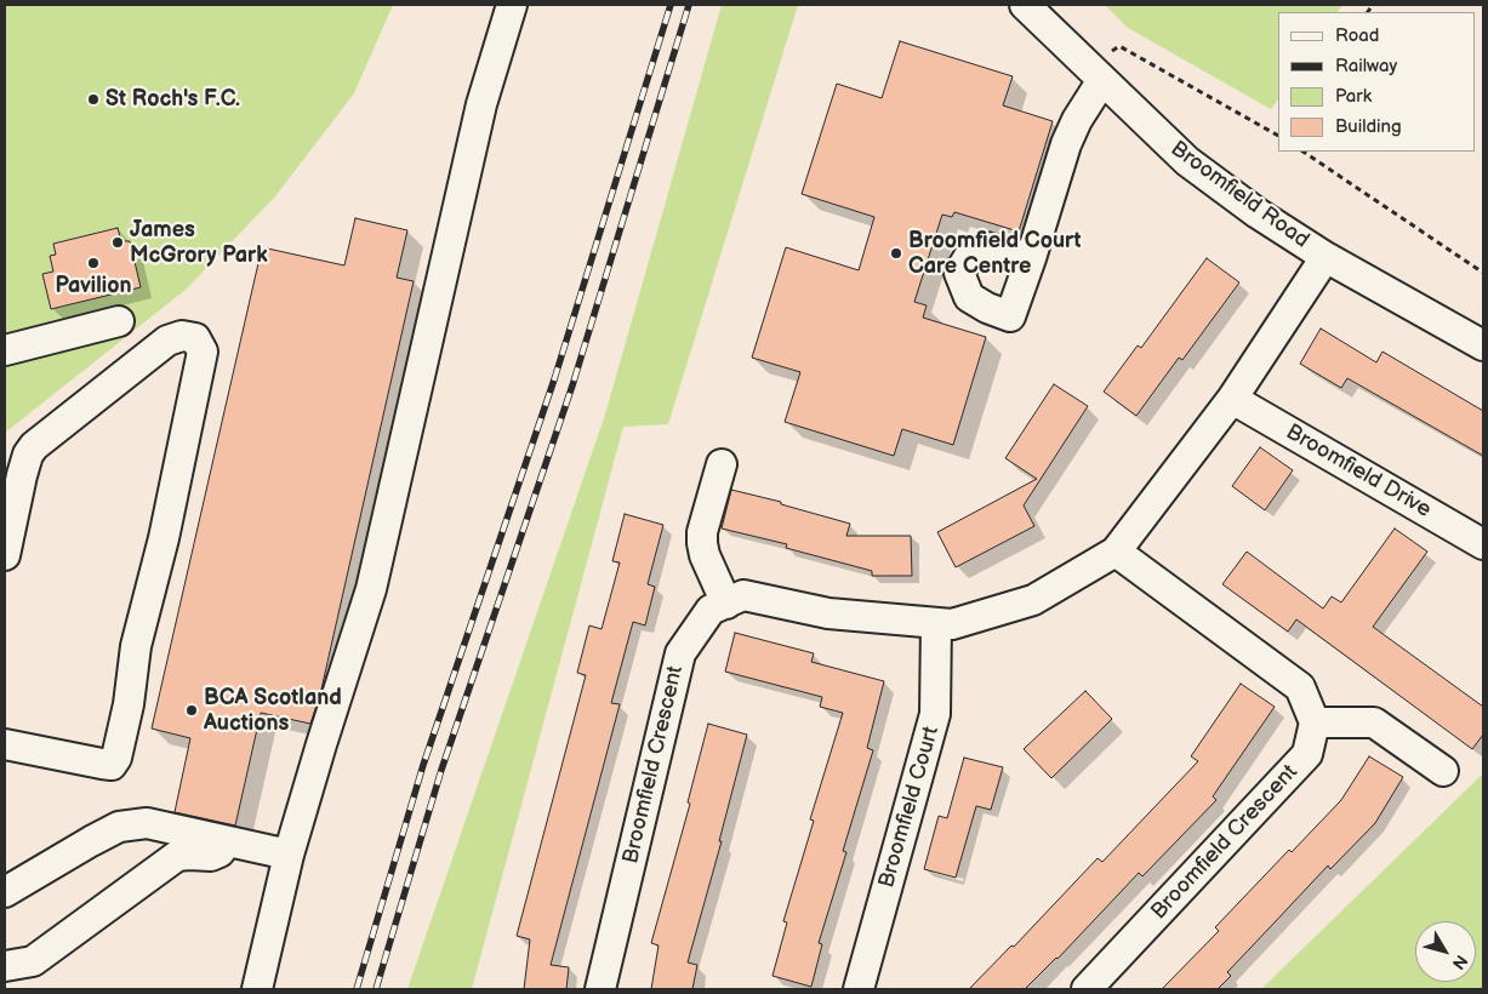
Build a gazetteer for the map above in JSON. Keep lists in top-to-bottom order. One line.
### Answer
{"streets":{"street":["Broomfield Road","Broomfield Drive","Broomfield Crescent","Broomfield Court"]},"crossings":[["Broomfield Road","Broomfield Crescent"],["Broomfield Drive","Broomfield Crescent"],["Broomfield Crescent","Broomfield Court"]],"places":["St Roch's F.C.","James McGrory Park","Broomfield Court Care Centre","Pavilion","BCA Scotland Auctions"],"legend":["Road","Railway","Park","Building"],"north":"bottom right"}
